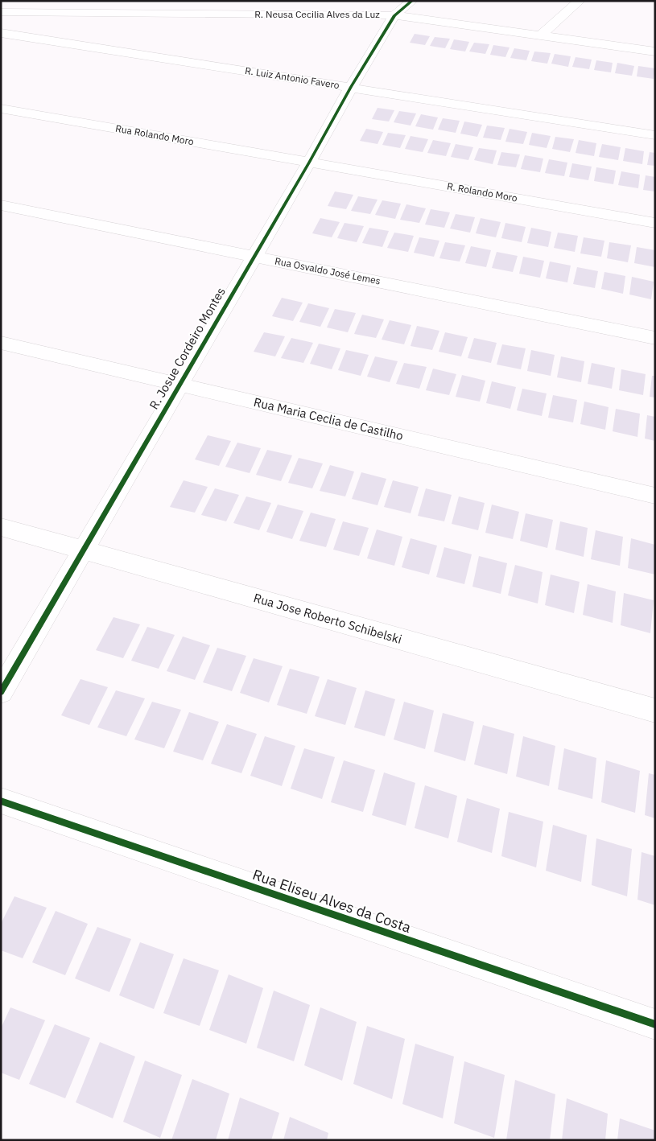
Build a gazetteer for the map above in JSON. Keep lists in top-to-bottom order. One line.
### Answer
{"streets":{"street":["R. Neusa Cecilia Alves da Luz","R. Luiz Antonio Favero","Rua Rolando Moro","R. Rolando Moro","Rua Osvaldo José Lemes","R. Josue Cordeiro Montes","Rua Maria Ceclia de Castilho","Rua Jose Roberto Schibelski","Rua Eliseu Alves da Costa"]},"crossings":[["R. Neusa Cecilia Alves da Luz","R. Josue Cordeiro Montes"],["R. Luiz Antonio Favero","R. Josue Cordeiro Montes"],["Rua Rolando Moro","R. Rolando Moro"],["Rua Rolando Moro","R. Josue Cordeiro Montes"],["R. Rolando Moro","R. Josue Cordeiro Montes"],["Rua Osvaldo José Lemes","R. Josue Cordeiro Montes"],["R. Josue Cordeiro Montes","Rua Maria Ceclia de Castilho"],["R. Josue Cordeiro Montes","Rua Jose Roberto Schibelski"]]}
